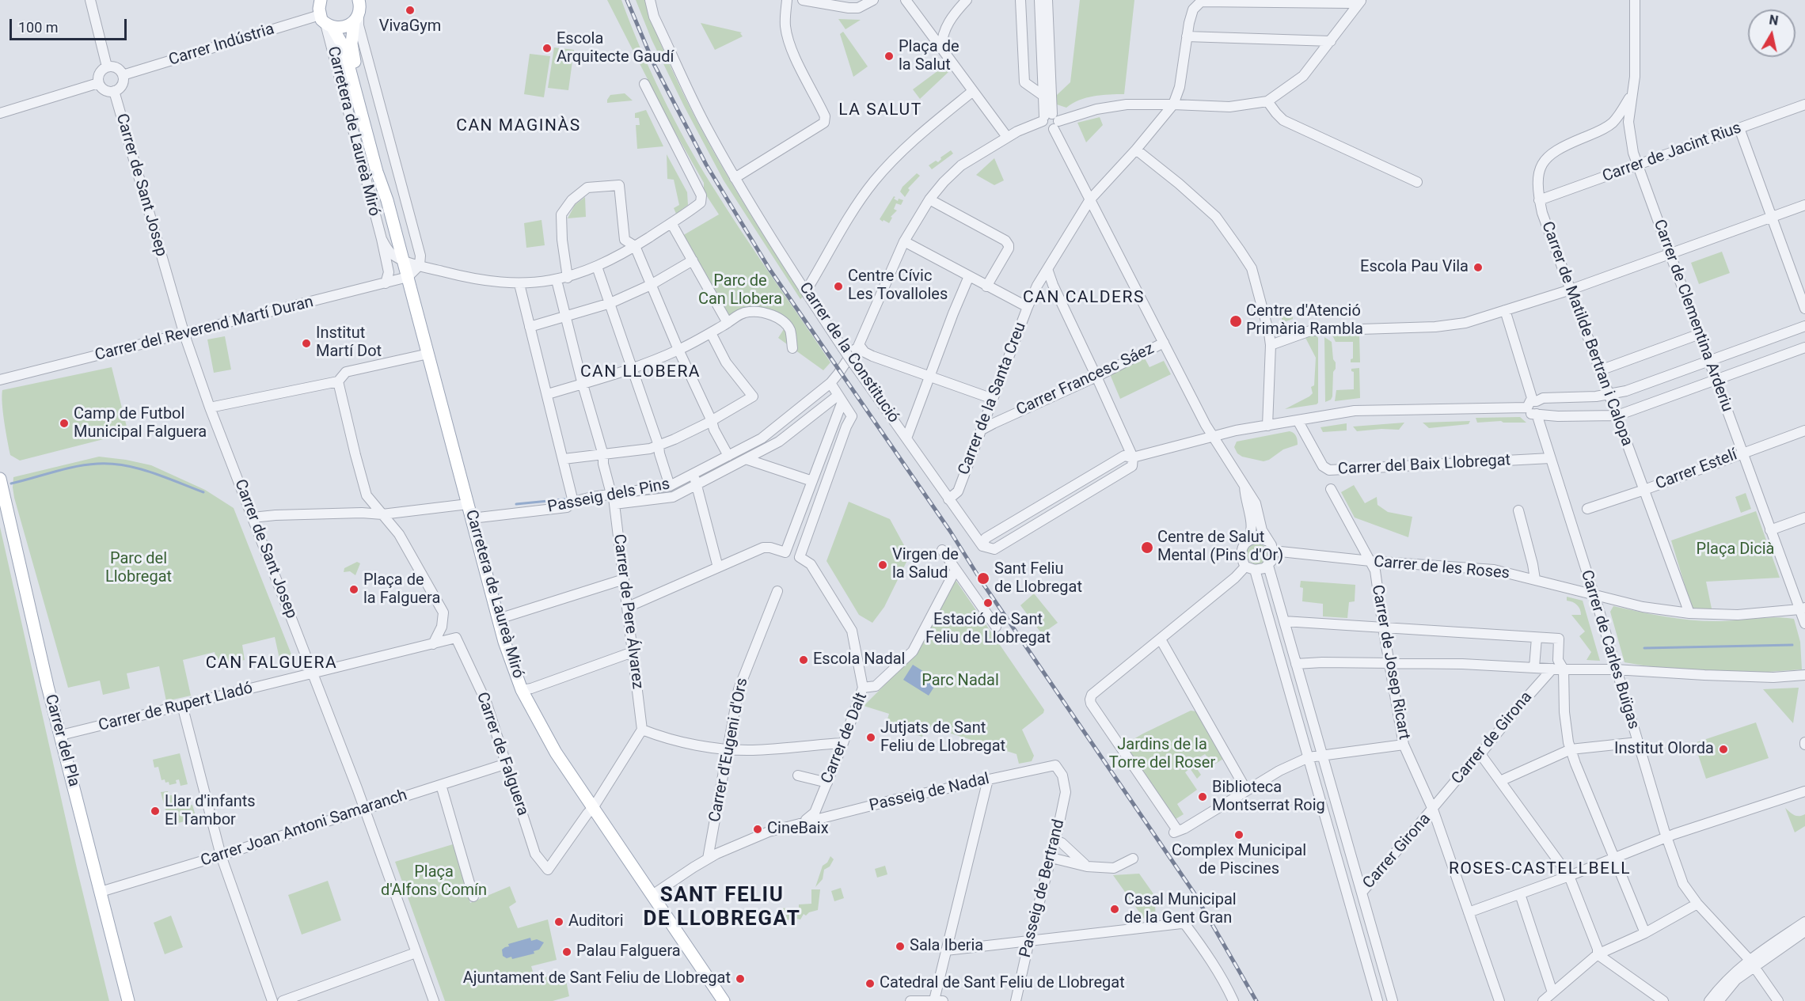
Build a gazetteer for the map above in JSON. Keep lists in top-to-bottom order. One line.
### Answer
{"streets":{"main road":["Carretera de Laureà Miró","Carrer del Pla"],"street":["Carrer Indústria","Carrer de Jacint Rius","Carrer de Sant Josep","Carrer de Clementina Arderiu","Carrer del Reverend Martí Duran","Carrer de Matilde Bertran i Calopa","Carrer de la Constitució","Carrer Francesc Sáez","Carrer de la Santa Creu","Carrer del Baix Llobregat","Carrer Estelí","Passeig dels Pins","Carrer de les Roses","Carrer de Pere Álvarez","Carrer de Carles Buïgas","Carrer de Josep Ricart","Carrer de Rupert Lladó","Carrer de Dalt","Carrer de Girona","Carrer d'Eugeni d'Ors","Carrer de Falguera","Passeig de Nadal","Carrer Joan Antoni Samaranch","Carrer Girona","Passeig de Bertrand"]},"crossings":[["Carrer Indústria","Carretera de Laureà Miró"],["Carrer Indústria","Carrer de Sant Josep"],["Carretera de Laureà Miró","Carrer del Reverend Martí Duran"],["Carretera de Laureà Miró","Passeig dels Pins"],["Carretera de Laureà Miró","Carrer de Falguera"],["Carretera de Laureà Miró","Passeig de Nadal"],["Carrer de Jacint Rius","Carrer de Clementina Arderiu"],["Carrer de Jacint Rius","Carrer de Matilde Bertran i Calopa"],["Carrer de Sant Josep","Carrer del Reverend Martí Duran"],["Carrer de Sant Josep","Carrer de Rupert Lladó"],["Carrer de Sant Josep","Carrer Joan Antoni Samaranch"],["Carrer de Clementina Arderiu","Carrer de Matilde Bertran i Calopa"],["Carrer de Clementina Arderiu","Carrer Estelí"],["Carrer de Clementina Arderiu","Carrer de les Roses"],["Carrer de Matilde Bertran i Calopa","Carrer Estelí"],["Carrer de Matilde Bertran i Calopa","Carrer de les Roses"],["Carrer de la Constitució","Carrer de la Santa Creu"],["Carrer de la Constitució","Passeig dels Pins"],["Carrer de la Constitució","Carrer de Dalt"],["Carrer Francesc Sáez","Carrer de la Santa Creu"],["Carrer de la Santa Creu","Passeig dels Pins"],["Carrer del Baix Llobregat","Carrer de Carles Buïgas"],["Passeig dels Pins","Carrer de Pere Álvarez"],["Carrer de les Roses","Carrer de Carles Buïgas"],["Carrer de les Roses","Carrer de Josep Ricart"],["Carrer de Josep Ricart","Carrer de Girona"],["Carrer de Josep Ricart","Carrer Girona"],["Carrer de Rupert Lladó","Carrer del Pla"],["Carrer de Rupert Lladó","Carrer de Falguera"],["Carrer de Dalt","Passeig de Nadal"],["Carrer de Girona","Carrer Girona"],["Carrer del Pla","Carrer Joan Antoni Samaranch"],["Carrer d'Eugeni d'Ors","Passeig de Nadal"],["Carrer de Falguera","Carrer Joan Antoni Samaranch"],["Passeig de Nadal","Passeig de Bertrand"]],"districts":["LA SALUT","CAN MAGINÀS","CAN CALDERS","CAN LLOBERA","CAN FALGUERA","ROSES-CASTELLBELL","SANT FELIU DE LLOBREGAT"],"parks":["Parc de Can Llobera","Plaça Dicià","Parc del Llobregat","Parc Nadal","Jardins de la Torre del Roser","Plaça d'Alfons Comín"],"places":["VivaGym","Escola Arquitecte Gaudí","Plaça de la Salut","Escola Pau Vila","Centre Cívic Les Tovalloles","Centre d'Atenció Primària Rambla","Institut Martí Dot","Camp de Futbol Municipal Falguera","Centre de Salut Mental (Pins d'Or)","Virgen de la Salud","Sant Feliu de Llobregat","Plaça de la Falguera","Estació de Sant Feliu de Llobregat","Escola Nadal","Jutjats de Sant Feliu de Llobregat","Institut Olorda","Biblioteca Montserrat Roig","Llar d'infants El Tambor","CineBaix","Complex Municipal de Piscines","Casal Municipal de la Gent Gran","Auditori","Sala Iberia","Palau Falguera","Ajuntament de Sant Feliu de Llobregat","Catedral de Sant Feliu de Llobregat"],"scale_bar":"100 m","north":"top"}
